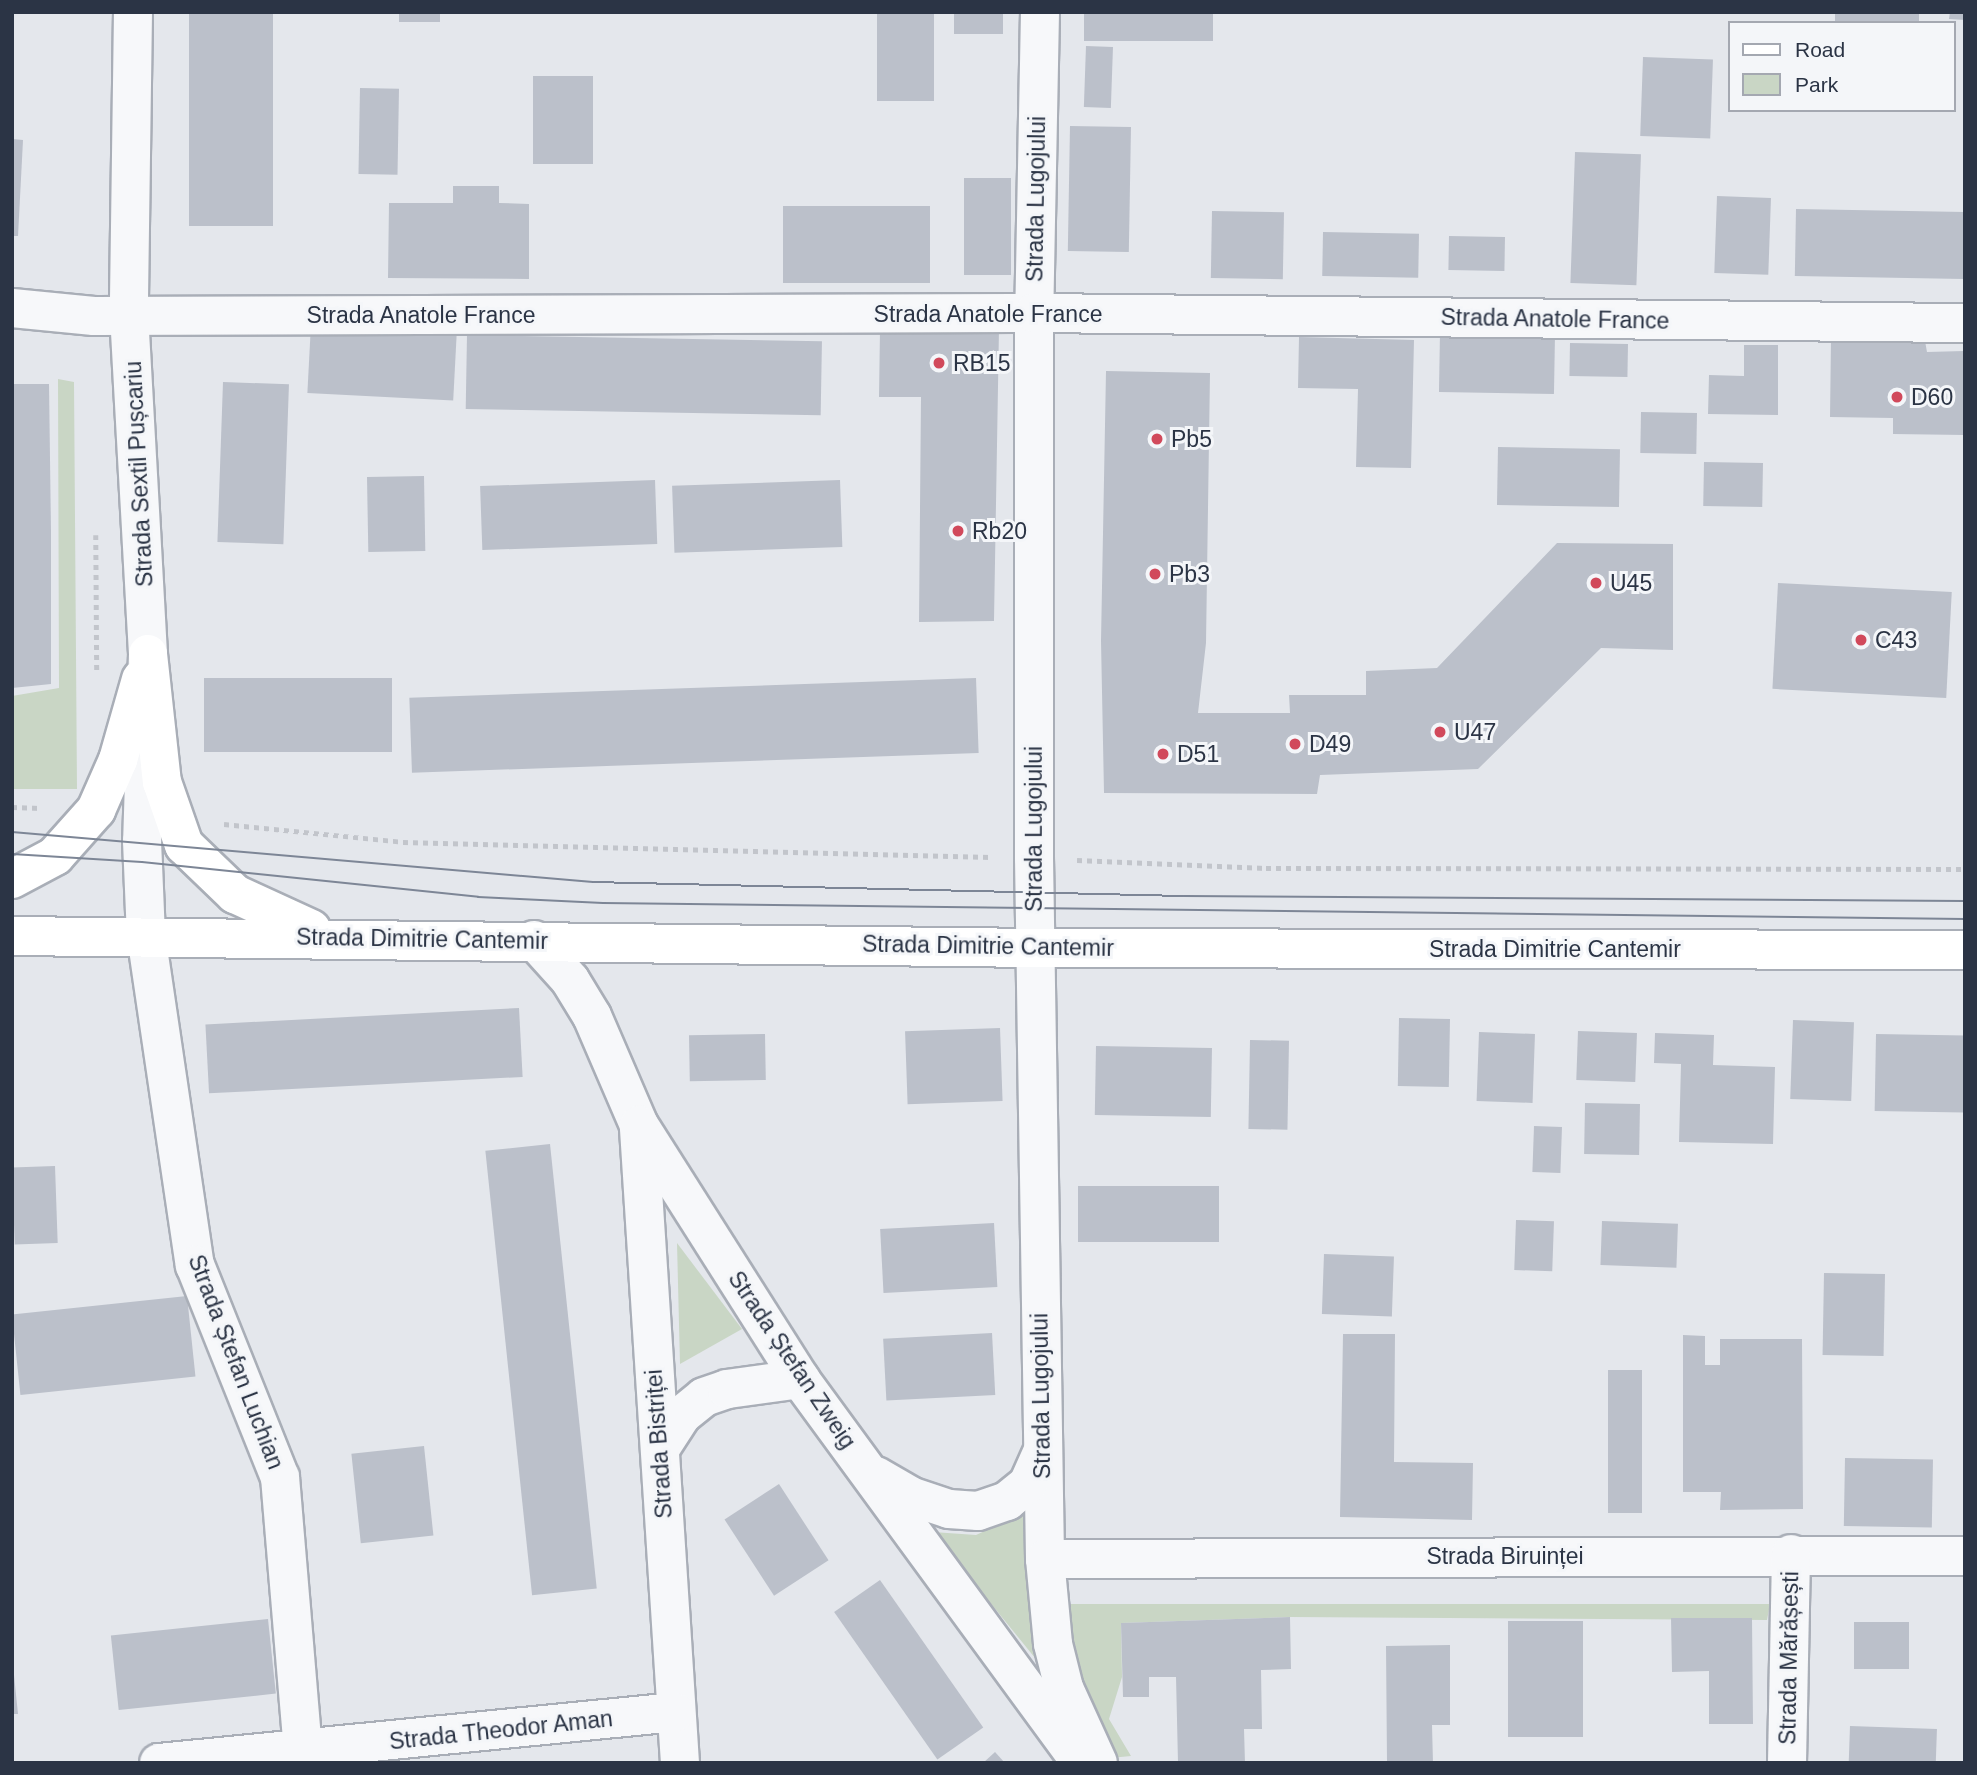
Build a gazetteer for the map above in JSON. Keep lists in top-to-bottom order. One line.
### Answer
{"streets":{"main road":["Strada Dimitrie Cantemir"],"street":["Strada Lugojului","Strada Anatole France","Strada Sextil Pușcariu","Strada Ștefan Zweig","Strada Ștefan Luchian","Strada Bistriței","Strada Biruinței","Strada Mărășești","Strada Theodor Aman"]},"crossings":[["Strada Lugojului","Strada Anatole France"],["Strada Lugojului","Strada Dimitrie Cantemir"],["Strada Lugojului","Strada Biruinței"],["Strada Anatole France","Strada Sextil Pușcariu"],["Strada Sextil Pușcariu","Strada Dimitrie Cantemir"],["Strada Sextil Pușcariu","Strada Ștefan Luchian"],["Strada Dimitrie Cantemir","Strada Ștefan Zweig"],["Strada Dimitrie Cantemir","Strada Ștefan Luchian"],["Strada Ștefan Zweig","Strada Bistriței"],["Strada Ștefan Luchian","Strada Theodor Aman"],["Strada Bistriței","Strada Theodor Aman"],["Strada Biruinței","Strada Mărășești"]],"places":["RB15","D60","Pb5","Rb20","Pb3","U45","C43","U47","D49","D51"],"legend":["Road","Park"]}
